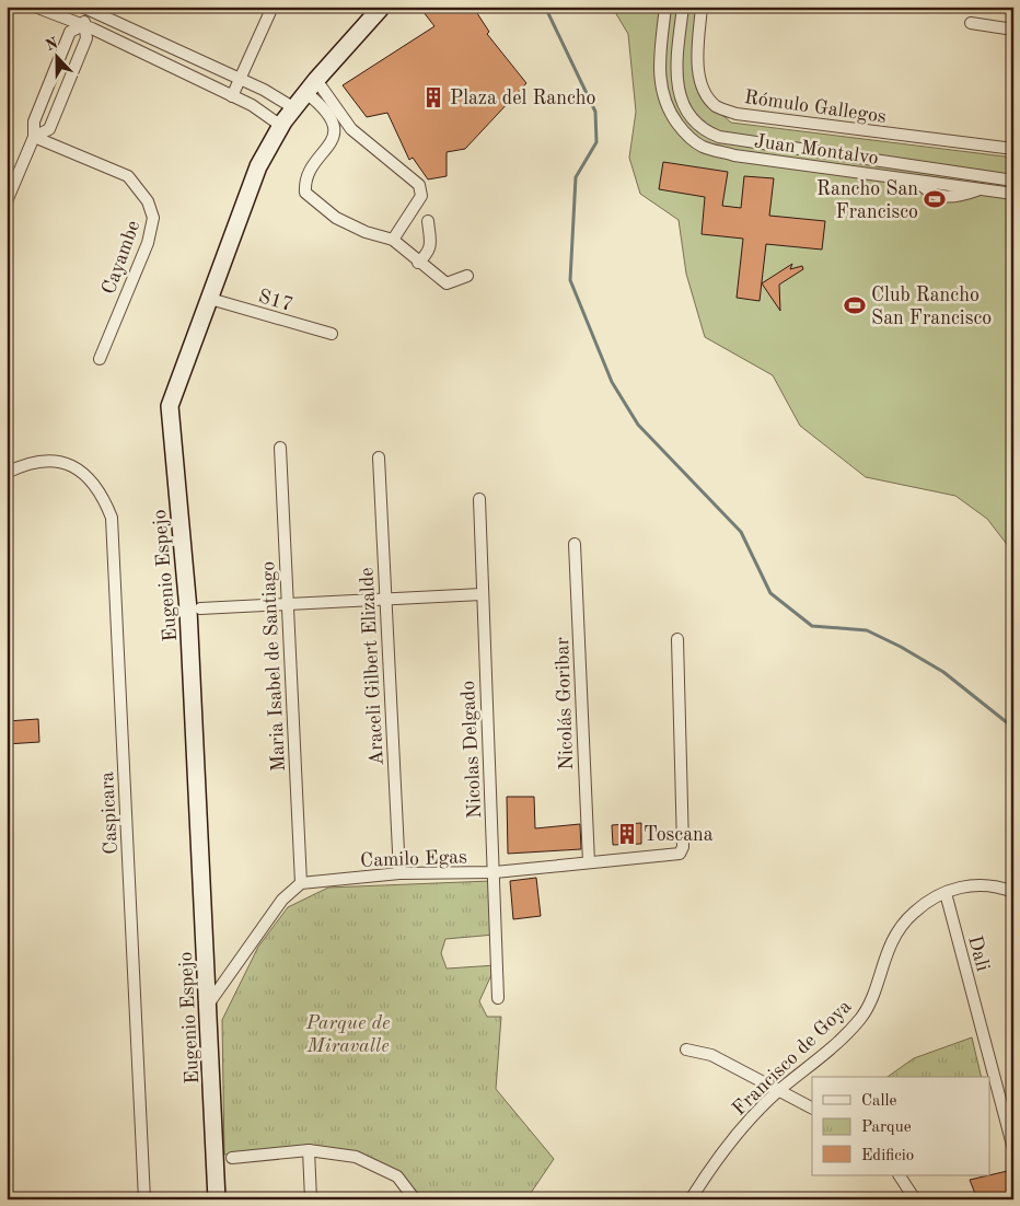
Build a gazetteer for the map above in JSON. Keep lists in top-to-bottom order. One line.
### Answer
{"streets":{"street":["Rómulo Gallegos","Juan Montalvo","Cayambe","S17","Eugenio Espejo","Maria Isabel de Santiago","Araceli Gilbert Elizalde","Nicolás Goribar","Nicolas Delgado","Caspicara","Camilo Egas","Dali","Francisco de Goya"]},"crossings":[["S17","Eugenio Espejo"],["Maria Isabel de Santiago","Camilo Egas"],["Araceli Gilbert Elizalde","Camilo Egas"],["Nicolás Goribar","Camilo Egas"],["Nicolas Delgado","Camilo Egas"],["Dali","Francisco de Goya"]],"parks":["Parque de Miravalle"],"places":{"building":["Plaza del Rancho","Toscana"],"sports":["Rancho San Francisco","Club Rancho San Francisco"]},"legend":["Calle","Parque","Edificio"],"north":"top"}
